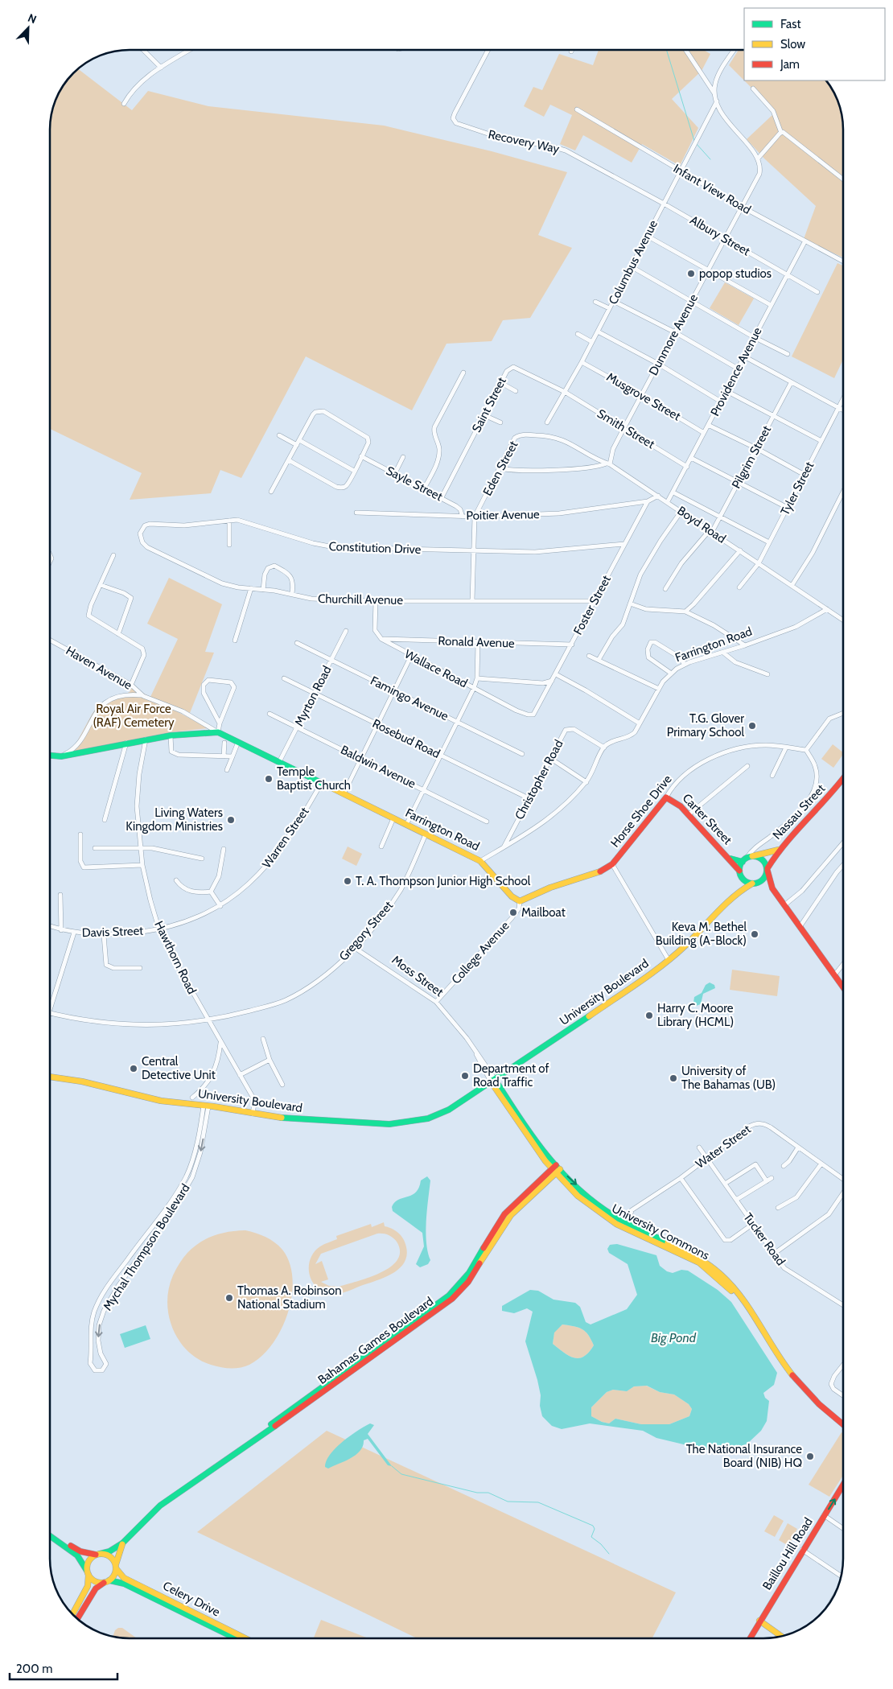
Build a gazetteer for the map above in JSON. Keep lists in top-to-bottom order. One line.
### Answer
{"streets":{"main road":["Farrington Road","Horse Shoe Drive","Nassau Street","Carter Street","University Boulevard","University Commons","Bahamas Games Boulevard","Baillou Hill Road","Celery Drive"],"street":["Recovery Way","Infant View Road","Albury Street","Columbus Avenue","Dunmore Avenue","Providence Avenue","Musgrove Street","Saint Street","Smith Street","Pilgrim Street","Eden Street","Sayle Street","Tyler Street","Poitier Avenue","Boyd Road","Constitution Drive","Churchill Avenue","Foster Street","Ronald Avenue","Haven Avenue","Wallace Road","Myrton Road","Famingo Avenue","Rosebud Road","Baldwin Avenue","Christopher Road","Warren Street","Gregory Street","Davis Street","College Avenue","Hawthorn Road","Moss Street","Water Street","Tucker Road","Mychal Thompson Boulevard"]},"crossings":[["Recovery Way","Albury Street"],["Recovery Way","Columbus Avenue"],["Infant View Road","Columbus Avenue"],["Infant View Road","Dunmore Avenue"],["Infant View Road","Providence Avenue"],["Albury Street","Columbus Avenue"],["Albury Street","Dunmore Avenue"],["Albury Street","Providence Avenue"],["Columbus Avenue","Musgrove Street"],["Columbus Avenue","Saint Street"],["Columbus Avenue","Smith Street"],["Dunmore Avenue","Musgrove Street"],["Dunmore Avenue","Smith Street"],["Dunmore Avenue","Boyd Road"],["Providence Avenue","Musgrove Street"],["Providence Avenue","Smith Street"],["Providence Avenue","Boyd Road"],["Saint Street","Smith Street"],["Saint Street","Sayle Street"],["Pilgrim Street","Boyd Road"],["Eden Street","Poitier Avenue"],["Eden Street","Boyd Road"],["Eden Street","Constitution Drive"],["Eden Street","Churchill Avenue"],["Sayle Street","Poitier Avenue"],["Tyler Street","Boyd Road"],["Poitier Avenue","Foster Street"],["Boyd Road","Farrington Road"],["Constitution Drive","Churchill Avenue"],["Constitution Drive","Foster Street"],["Churchill Avenue","Foster Street"],["Foster Street","Ronald Avenue"],["Foster Street","Wallace Road"],["Ronald Avenue","Wallace Road"],["Farrington Road","Haven Avenue"],["Farrington Road","Myrton Road"],["Farrington Road","Christopher Road"],["Farrington Road","Warren Street"],["Farrington Road","Gregory Street"],["Farrington Road","Hawthorn Road"],["Myrton Road","Famingo Avenue"],["Myrton Road","Rosebud Road"],["Myrton Road","Baldwin Avenue"],["Rosebud Road","Christopher Road"],["Horse Shoe Drive","Carter Street"],["Horse Shoe Drive","College Avenue"],["Nassau Street","Carter Street"],["Nassau Street","University Boulevard"],["Carter Street","University Boulevard"],["Warren Street","Davis Street"],["Warren Street","Hawthorn Road"],["Gregory Street","Hawthorn Road"],["Gregory Street","Moss Street"],["Davis Street","Hawthorn Road"],["College Avenue","Moss Street"],["Hawthorn Road","University Boulevard"],["Moss Street","University Boulevard"],["Moss Street","University Commons"],["University Boulevard","University Commons"],["University Boulevard","Mychal Thompson Boulevard"],["Water Street","University Commons"],["Water Street","Tucker Road"],["University Commons","Bahamas Games Boulevard"],["Bahamas Games Boulevard","Celery Drive"]],"water":["Big Pond"],"parks":["Royal Air Force (RAF) Cemetery"],"places":["popop studios","T.G. Glover Primary School","Temple Baptist Church","Living Waters Kingdom Ministries","T. A. Thompson Junior High School","Mailboat","Keva M. Bethel Building (A-Block)","Harry C. Moore Library (HCML)","Central Detective Unit","Department of Road Traffic","University of The Bahamas (UB)","Thomas A. Robinson National Stadium","The National Insurance Board (NIB) HQ"],"legend":["Fast","Slow","Jam"],"scale_bar":"200 m","north":"top right"}
